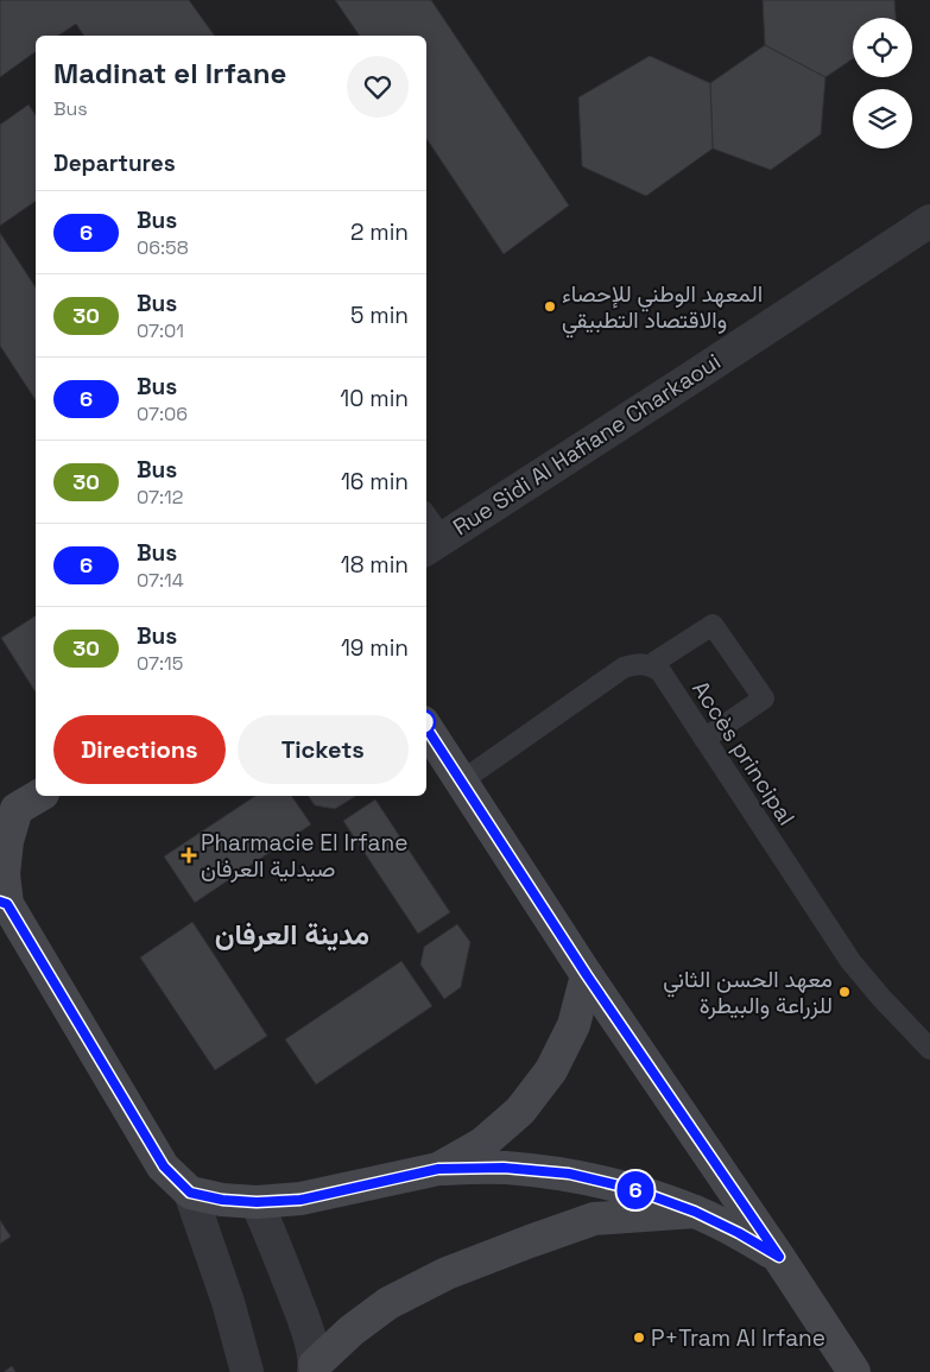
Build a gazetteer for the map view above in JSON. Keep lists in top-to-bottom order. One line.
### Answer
{"streets":{"street":["Rue Sidi Al Hafiane Charkaoui"],"lane":["Accès principal"]},"districts":["مدينة العرفان"],"places":{"other":["المعهد الوطني للإحصاء والاقتصاد التطبيقي","معهد الحسن الثاني للزراعة والبيطرة","P+Tram Al Irfane"],"health":["Pharmacie El Irfane صيدلية العرفان"]},"lines":["bus line 6"],"page":{"on_map":"6","heading":[["Madinat el Irfane","Bus"],"Departures"],"list":[{"mark":"6","name":"Bus","note":"06:58","value":"2 min"},{"mark":"30","name":"Bus","note":"07:01","value":"5 min"},{"mark":"6","name":"Bus","note":"07:06","value":"10 min"},{"mark":"30","name":"Bus","note":"07:12","value":"16 min"},{"mark":"6","name":"Bus","note":"07:14","value":"18 min"},{"mark":"30","name":"Bus","note":"07:15","value":"19 min"}],"buttons":["Directions","Tickets"]}}
